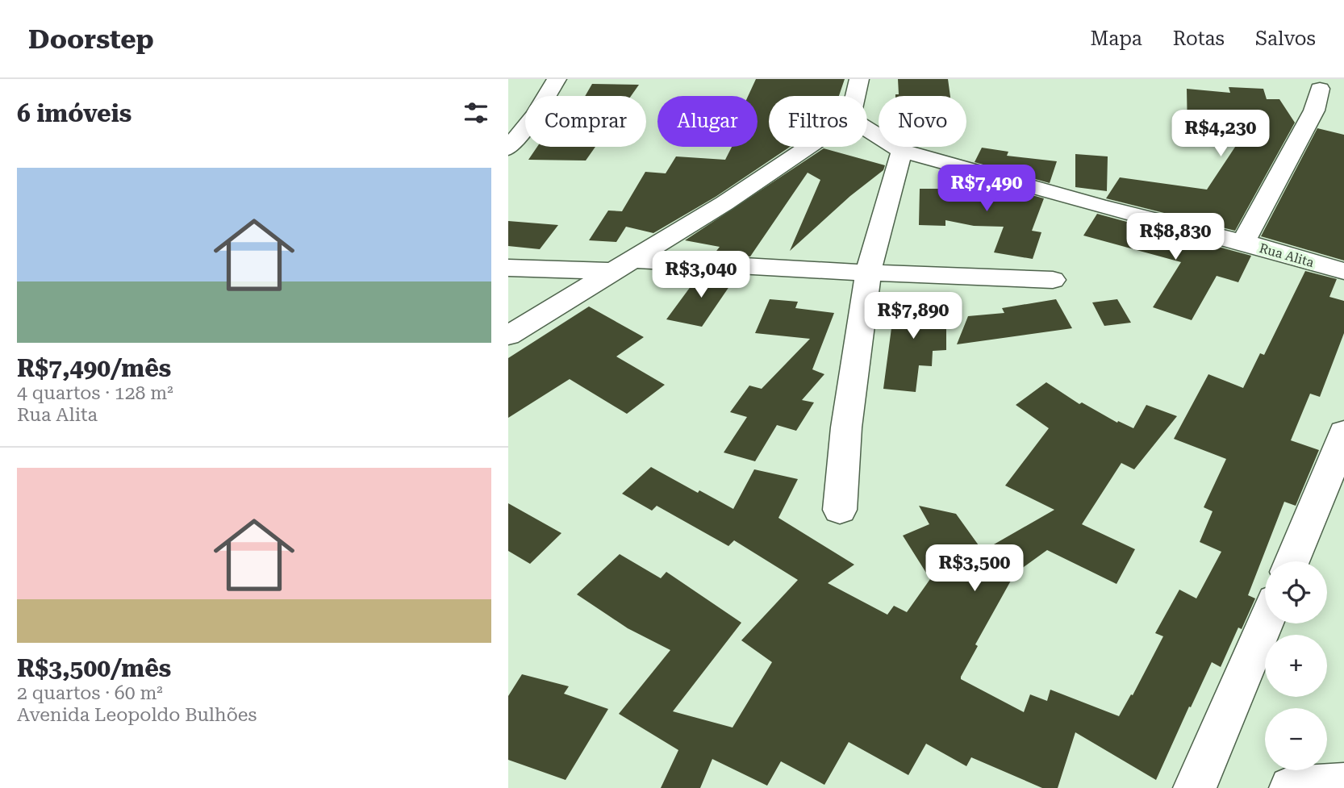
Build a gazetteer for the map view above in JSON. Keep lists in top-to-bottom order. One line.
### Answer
{"streets":{"street":["Rua Alita"]},"page":{"header":"Doorstep","nav":["Mapa","Rotas","Salvos"],"heading":"6 imóveis","chip":["Comprar","Alugar","Filtros","Novo"],"price":["R$4,230","R$7,490","R$8,830","R$3,040","R$7,890","R$3,500"],"list":[{"name":"R$7,490/mês","note":"4 quartos · 128 m² · Rua Alita"},{"name":"R$3,500/mês","note":"2 quartos · 60 m² · Avenida Leopoldo Bulhões"}],"map_buttons":["+","−"]}}
